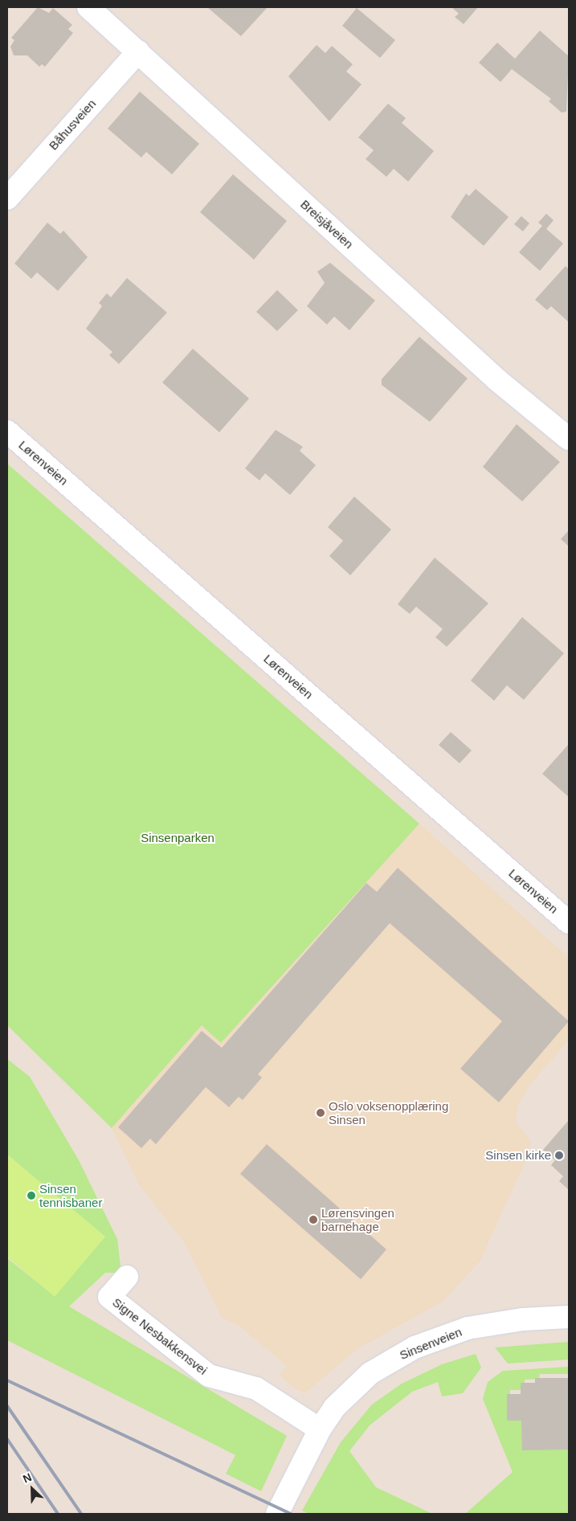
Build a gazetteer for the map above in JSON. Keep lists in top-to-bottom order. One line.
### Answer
{"streets":{"street":["Båhusveien","Breisjåveien","Lørenveien","Signe Nesbakkensvei","Sinsenveien"]},"crossings":[["Båhusveien","Breisjåveien"],["Signe Nesbakkensvei","Sinsenveien"]],"parks":["Sinsenparken"],"places":["Oslo voksenopplæring Sinsen","Sinsen kirke","Sinsen tennisbaner","Lørensvingen barnehage"],"north":"top left"}
